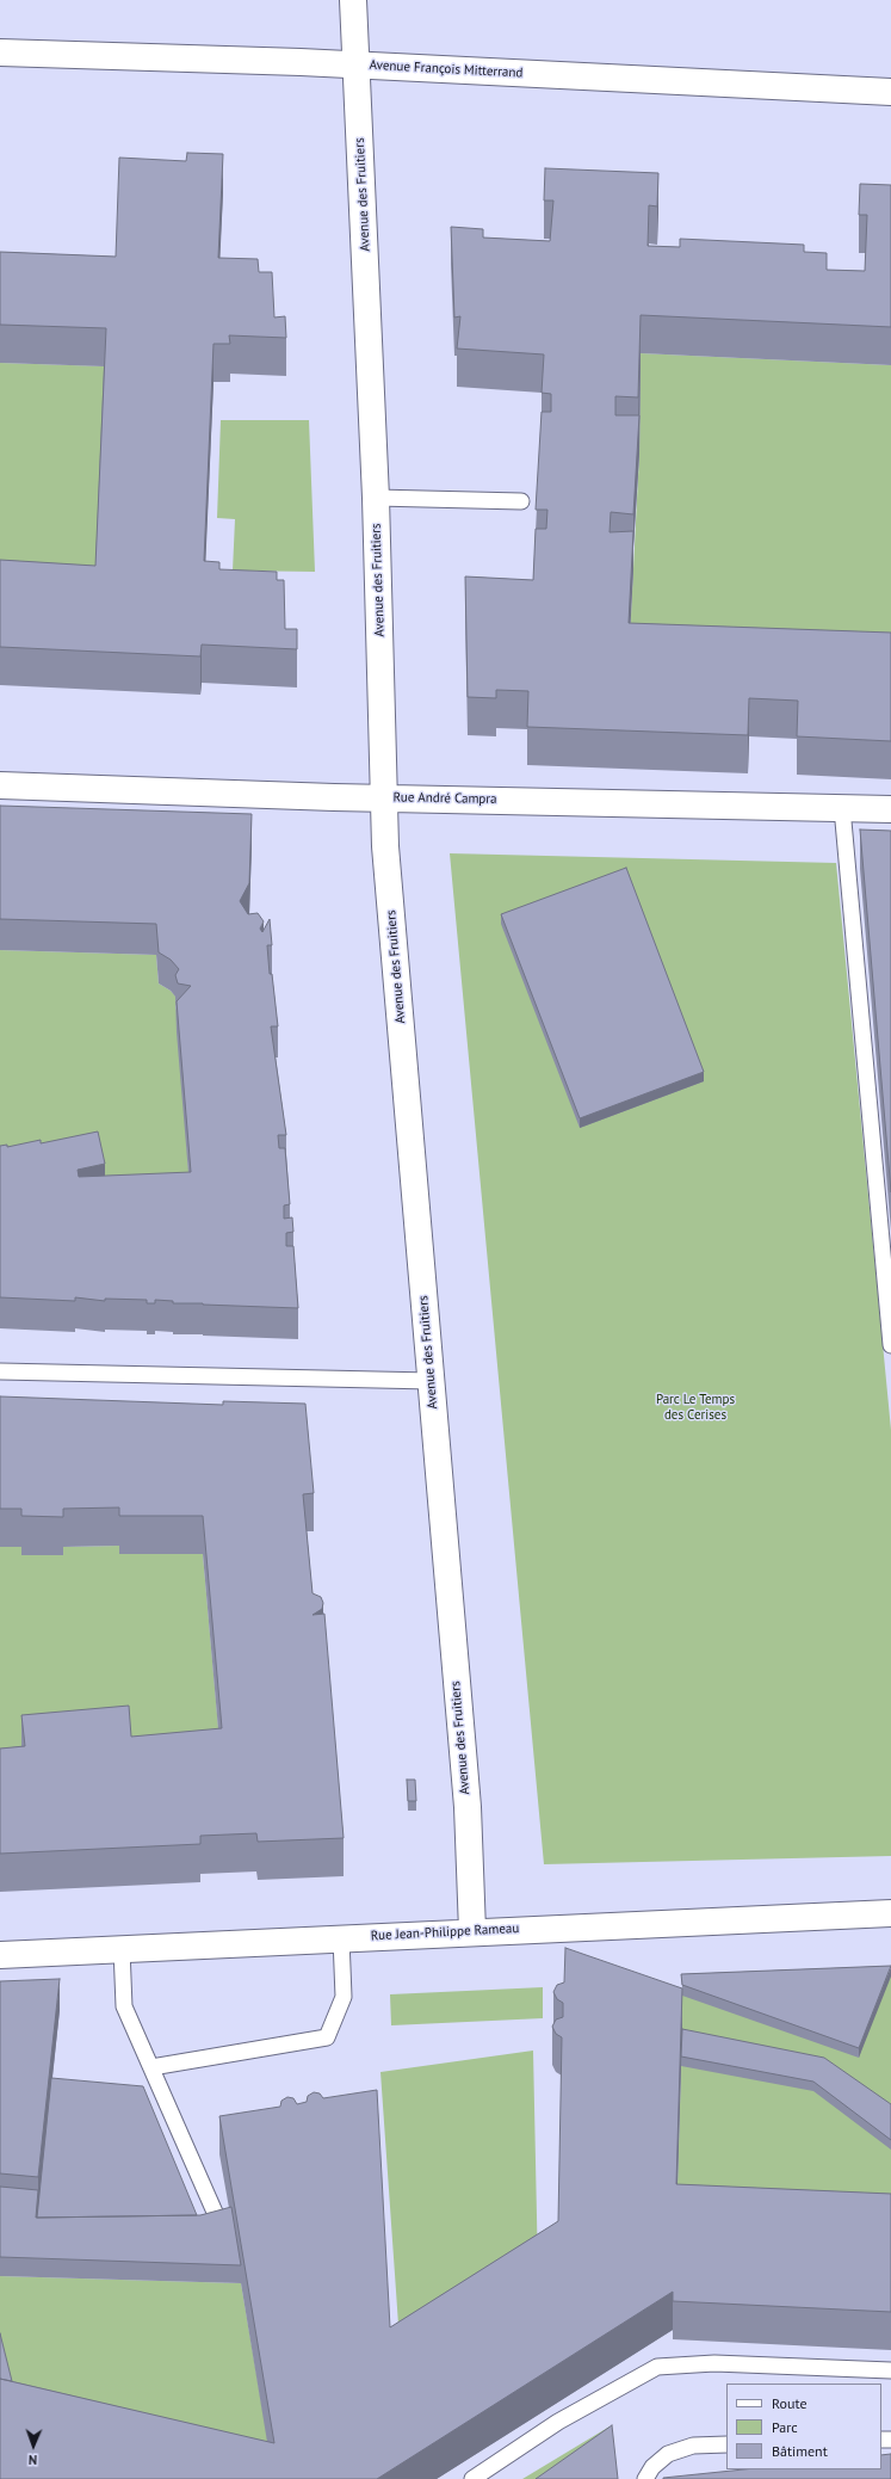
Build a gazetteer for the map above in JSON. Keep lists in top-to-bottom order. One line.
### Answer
{"streets":{"street":["Avenue François Mitterrand","Avenue des Fruitiers","Rue André Campra","Rue Jean-Philippe Rameau"]},"crossings":[["Avenue François Mitterrand","Avenue des Fruitiers"],["Avenue des Fruitiers","Rue André Campra"],["Avenue des Fruitiers","Rue Jean-Philippe Rameau"]],"parks":["Parc Le Temps des Cerises"],"legend":["Route","Parc","Bâtiment"],"north":"bottom"}
